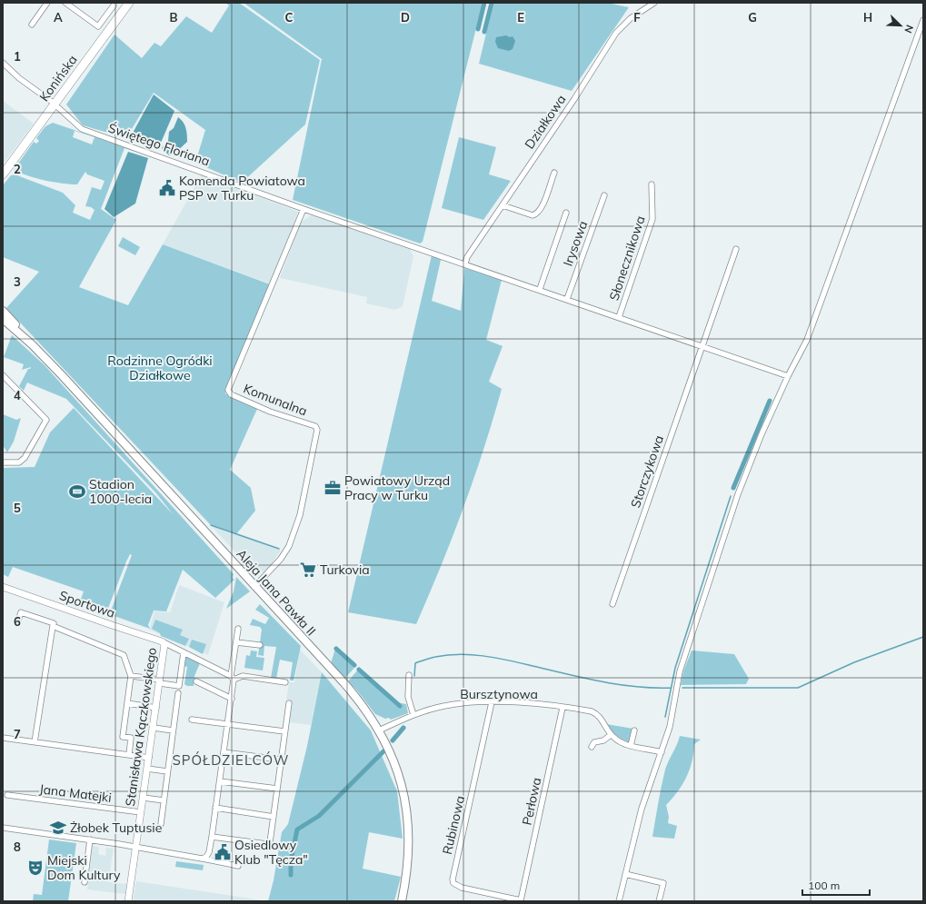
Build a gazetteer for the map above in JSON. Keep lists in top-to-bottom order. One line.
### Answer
{"streets":{"main road":["Konińska","Aleja Jana Pawła II"],"street":["Działkowa","Świętego Floriana","Irysowa","Słonecznikowa","Komunalna","Storczykowa","Sportowa","Bursztynowa","Stanisława Kączkowskiego","Jana Matejki","Perłowa","Rubinowa"]},"crossings":[["Konińska","Świętego Floriana"],["Świętego Floriana","Komunalna"],["Komunalna","Aleja Jana Pawła II"],["Aleja Jana Pawła II","Bursztynowa"],["Sportowa","Stanisława Kączkowskiego"],["Bursztynowa","Perłowa"],["Bursztynowa","Rubinowa"],["Stanisława Kączkowskiego","Jana Matejki"],["Perłowa","Rubinowa"]],"districts":["SPÓŁDZIELCÓW"],"parks":["Rodzinne Ogródki Działkowe"],"places":{"public building":["Komenda Powiatowa PSP w Turku","Osiedlowy Klub \"Tęcza\""],"office":["Powiatowy Urząd Pracy w Turku"],"sports":["Stadion 1000-lecia"],"supermarket":["Turkovia"],"school or university":["Żłobek Tuptusie"],"theatre":["Miejski Dom Kultury"]},"scale_bar":"100 m","north":"bottom right","grid":{"columns":["A","B","C","D","E","F","G","H"],"rows":["1","2","3","4","5","6","7","8"]}}
